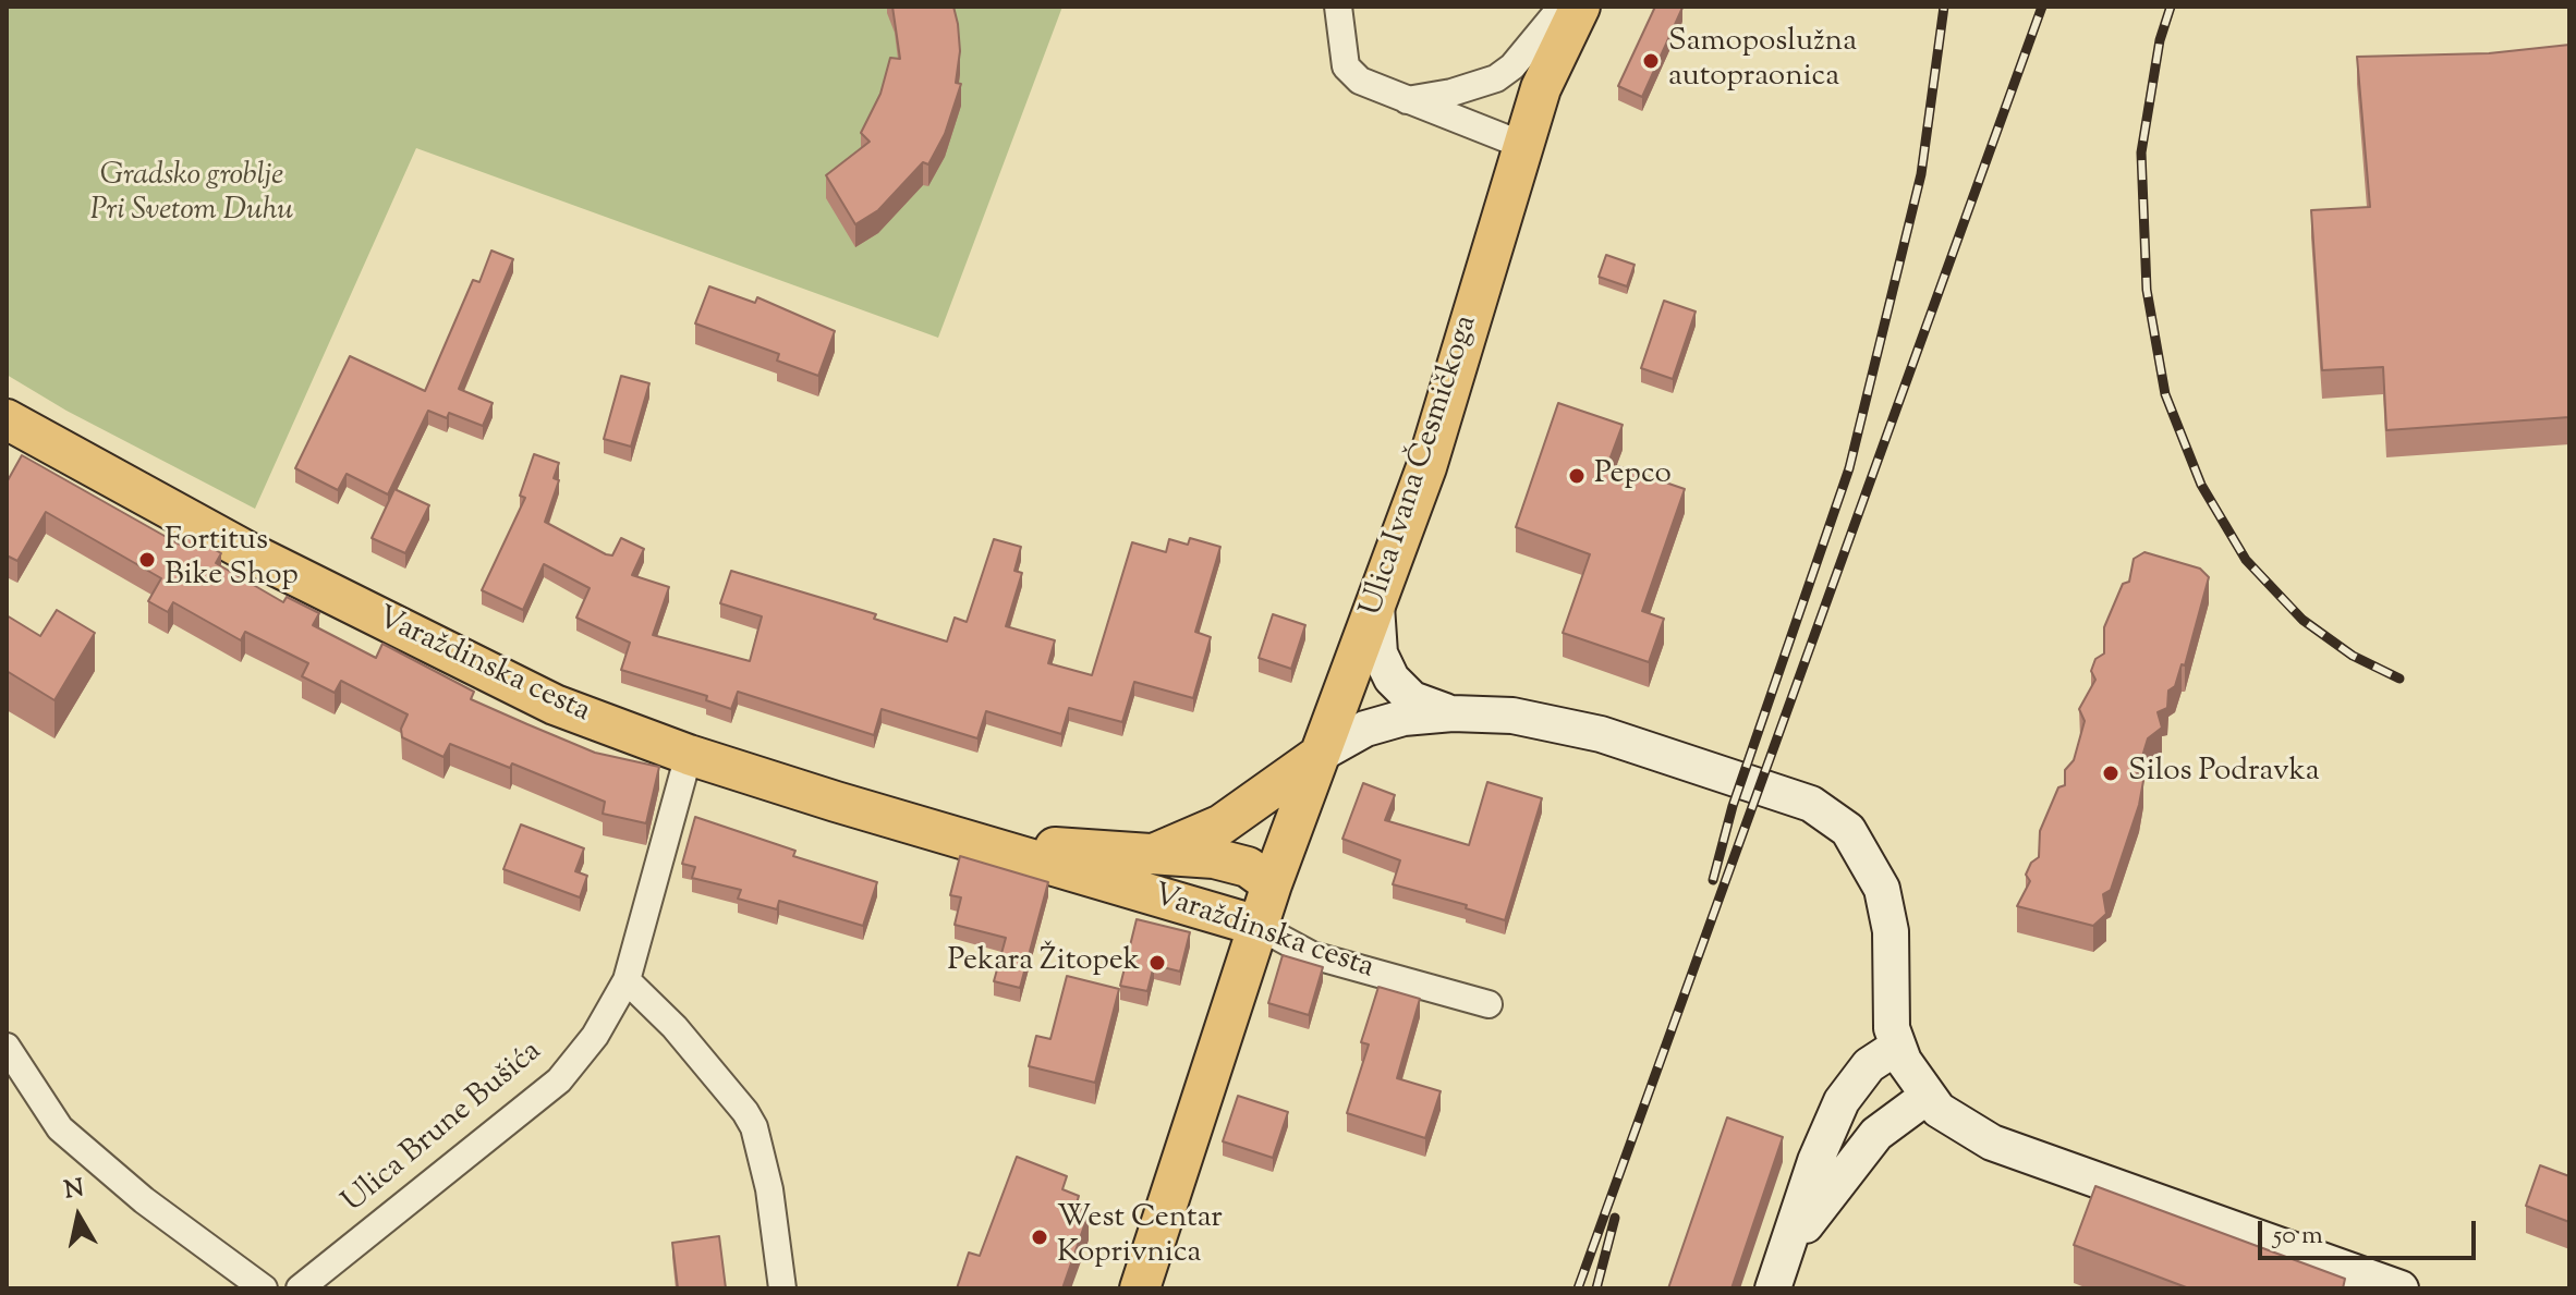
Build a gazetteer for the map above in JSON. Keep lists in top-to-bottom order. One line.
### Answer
{"streets":{"main road":["Ulica Ivana Česmičkoga","Varaždinska cesta"],"street":["Ulica Brune Bušića"]},"crossings":[["Ulica Ivana Česmičkoga","Varaždinska cesta"],["Varaždinska cesta","Ulica Brune Bušića"]],"parks":["Gradsko groblje Pri Svetom Duhu"],"places":["Samoposlužna autopraonica","Pepco","Fortitus Bike Shop","Silos Podravka","Pekara Žitopek","West Centar Koprivnica"],"scale_bar":"50 m","north":"top"}
